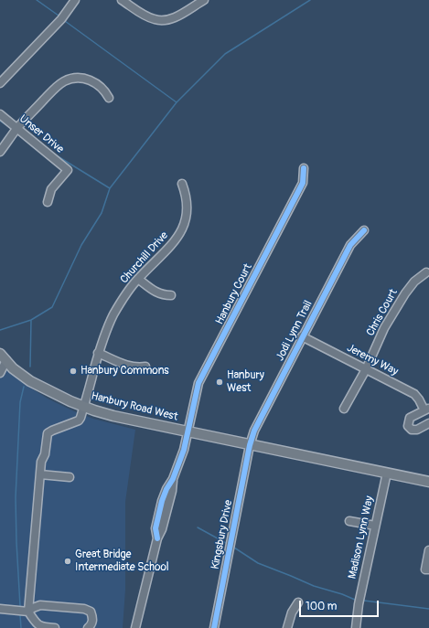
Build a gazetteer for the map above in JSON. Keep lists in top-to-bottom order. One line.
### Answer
{"streets":{"main road":["Hanbury Road West"],"street":["Unser Drive","Churchill Drive","Hanbury Court","Chris Court","Jodi Lynn Trail","Jeremy Way","Kingsbury Drive","Madison Lynn Way"]},"crossings":[["Churchill Drive","Hanbury Road West"],["Hanbury Court","Hanbury Road West"],["Chris Court","Jeremy Way"],["Jodi Lynn Trail","Jeremy Way"],["Jodi Lynn Trail","Hanbury Road West"],["Jodi Lynn Trail","Kingsbury Drive"],["Hanbury Road West","Kingsbury Drive"],["Hanbury Road West","Madison Lynn Way"]],"places":["Hanbury Commons","Hanbury West","Great Bridge Intermediate School"],"scale_bar":"100 m"}
